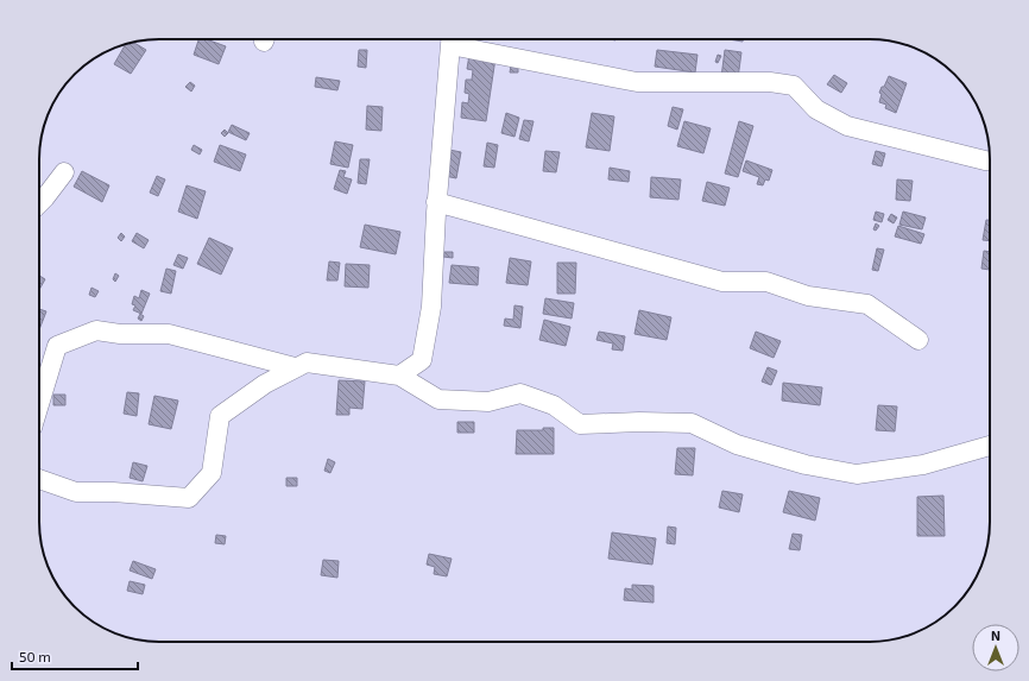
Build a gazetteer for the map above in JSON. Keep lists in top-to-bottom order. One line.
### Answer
{"scale_bar":"50 m","north":"top"}
